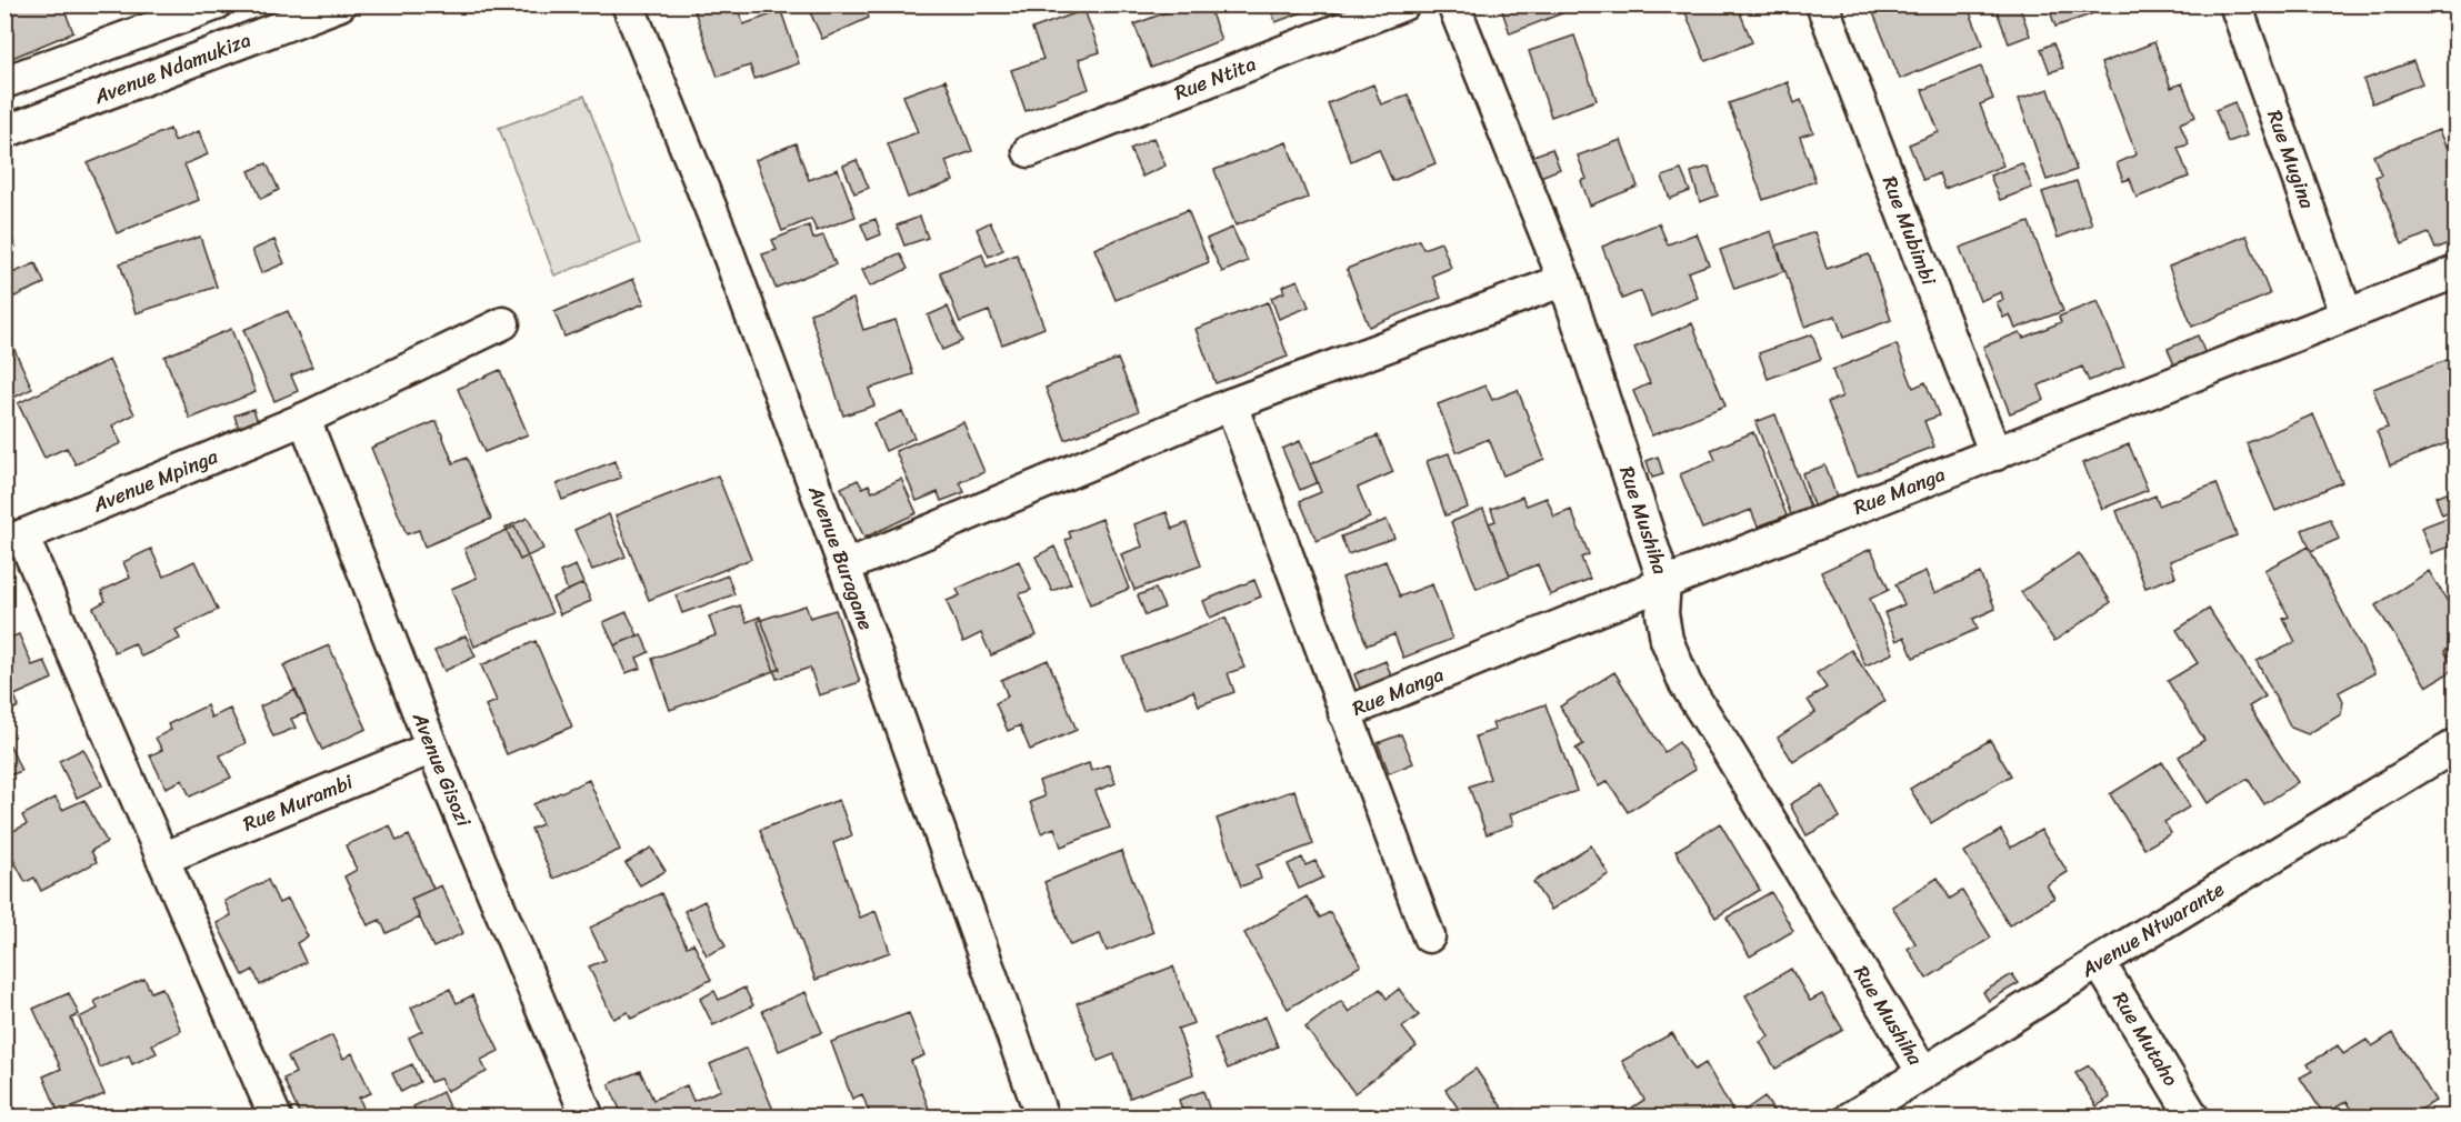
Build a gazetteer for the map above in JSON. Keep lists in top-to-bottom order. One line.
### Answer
{"streets":{"street":["Avenue Ndamukiza","Rue Ntita","Rue Mugina","Rue Mubimbi","Avenue Mpinga","Rue Manga","Rue Mushiha","Avenue Buragane","Avenue Gisozi","Rue Murambi","Avenue Ntwarante","Rue Mutaho"]},"crossings":[["Rue Mugina","Rue Manga"],["Rue Mubimbi","Rue Manga"],["Avenue Mpinga","Avenue Gisozi"],["Rue Manga","Rue Mushiha"],["Rue Mushiha","Avenue Ntwarante"],["Avenue Gisozi","Rue Murambi"],["Avenue Ntwarante","Rue Mutaho"]]}
